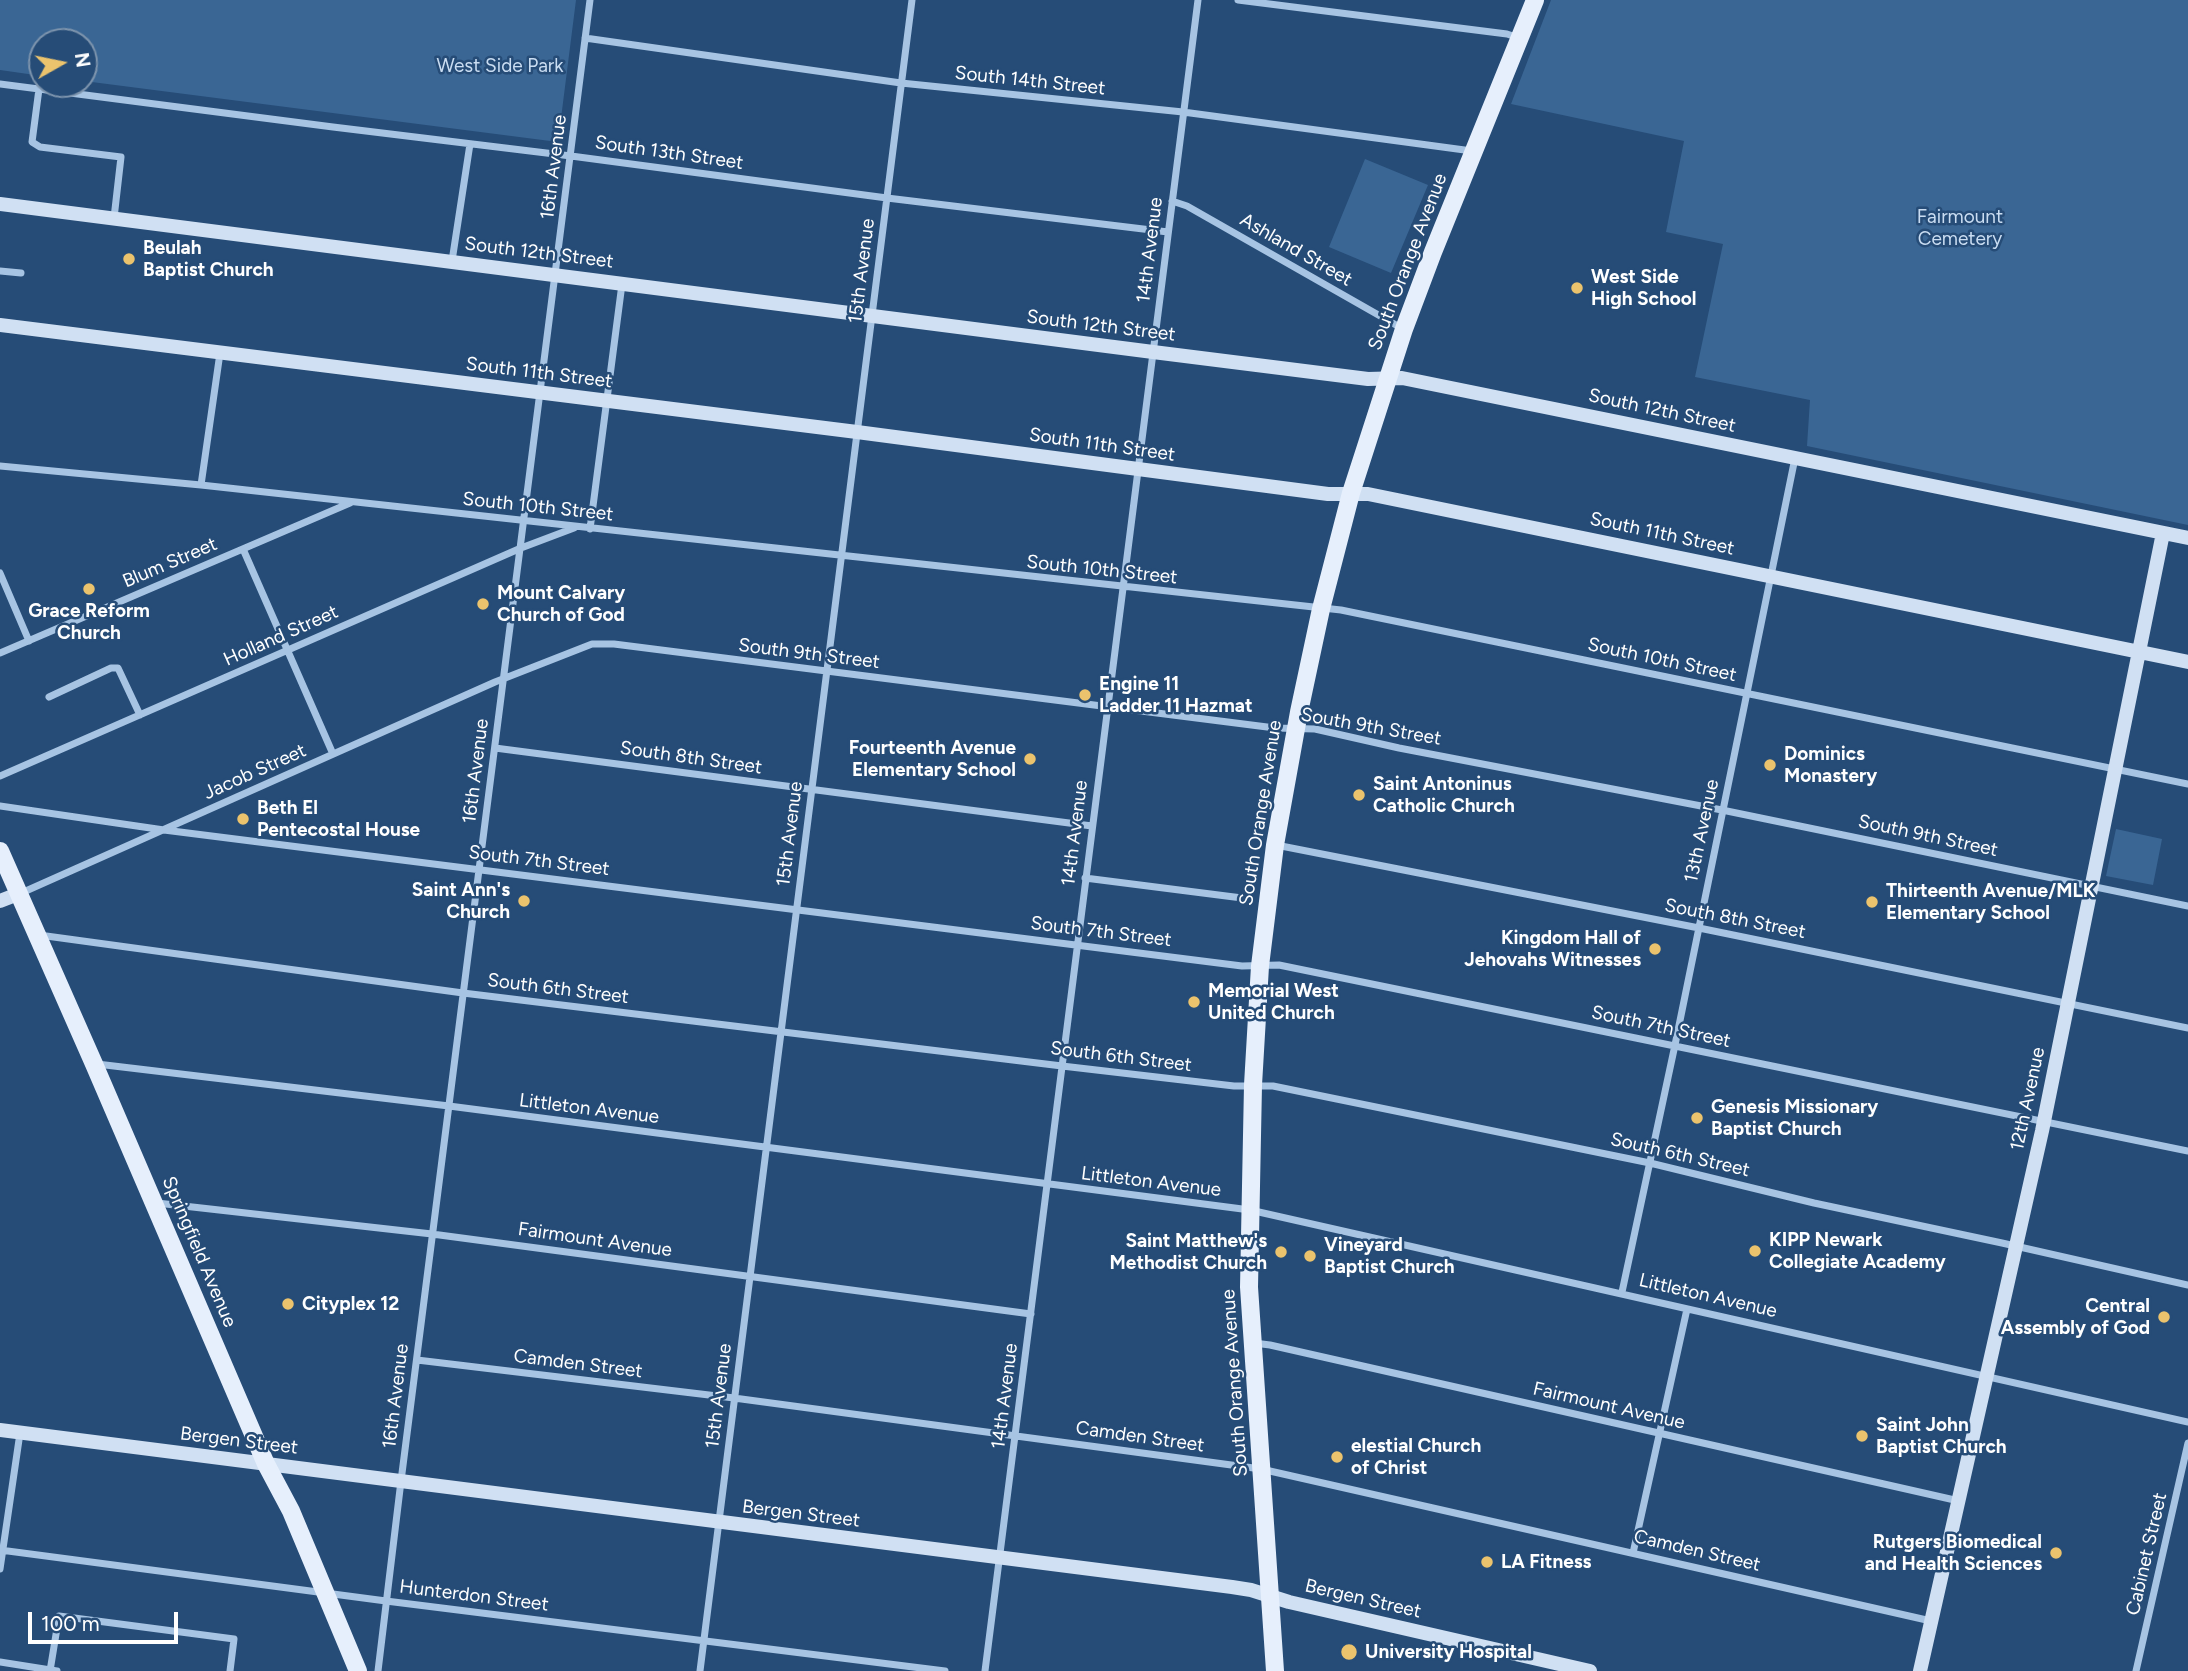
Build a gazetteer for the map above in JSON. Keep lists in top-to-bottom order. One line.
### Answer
{"streets":{"main road":["South Orange Avenue","Springfield Avenue"],"street":["South 14th Street","South 13th Street","16th Avenue","14th Avenue","Ashland Street","South 12th Street","15th Avenue","South 11th Street","South 10th Street","Blum Street","Holland Street","South 9th Street","South 8th Street","Jacob Street","13th Avenue","South 7th Street","South 6th Street","12th Avenue","Littleton Avenue","Fairmount Avenue","Camden Street","Bergen Street","Cabinet Street","Hunterdon Street"]},"crossings":[["South 14th Street","16th Avenue"],["South 14th Street","14th Avenue"],["South 14th Street","South Orange Avenue"],["South 14th Street","15th Avenue"],["South 13th Street","16th Avenue"],["South 13th Street","14th Avenue"],["South 13th Street","15th Avenue"],["16th Avenue","South 12th Street"],["16th Avenue","South 11th Street"],["16th Avenue","South 10th Street"],["16th Avenue","Holland Street"],["16th Avenue","South 9th Street"],["16th Avenue","South 8th Street"],["16th Avenue","Jacob Street"],["16th Avenue","South 7th Street"],["16th Avenue","South 6th Street"],["16th Avenue","Littleton Avenue"],["16th Avenue","Fairmount Avenue"],["16th Avenue","Camden Street"],["16th Avenue","Bergen Street"],["16th Avenue","Hunterdon Street"],["14th Avenue","Ashland Street"],["14th Avenue","South 12th Street"],["14th Avenue","South 11th Street"],["14th Avenue","South 10th Street"],["14th Avenue","South 9th Street"],["14th Avenue","South 8th Street"],["14th Avenue","South 7th Street"],["14th Avenue","South 6th Street"],["14th Avenue","Littleton Avenue"],["14th Avenue","Fairmount Avenue"],["14th Avenue","Camden Street"],["14th Avenue","Bergen Street"],["Ashland Street","South Orange Avenue"],["South 12th Street","South Orange Avenue"],["South 12th Street","15th Avenue"],["South 12th Street","13th Avenue"],["South 12th Street","12th Avenue"],["South Orange Avenue","South 11th Street"],["South Orange Avenue","South 10th Street"],["South Orange Avenue","South 9th Street"],["South Orange Avenue","South 8th Street"],["South Orange Avenue","South 7th Street"],["South Orange Avenue","South 6th Street"],["South Orange Avenue","Littleton Avenue"],["South Orange Avenue","Fairmount Avenue"],["South Orange Avenue","Camden Street"],["South Orange Avenue","Bergen Street"],["15th Avenue","South 11th Street"],["15th Avenue","South 10th Street"],["15th Avenue","South 9th Street"],["15th Avenue","South 8th Street"],["15th Avenue","South 7th Street"],["15th Avenue","South 6th Street"],["15th Avenue","Littleton Avenue"],["15th Avenue","Fairmount Avenue"],["15th Avenue","Camden Street"],["15th Avenue","Bergen Street"],["15th Avenue","Hunterdon Street"],["South 11th Street","13th Avenue"],["South 11th Street","12th Avenue"],["South 10th Street","Blum Street"],["South 10th Street","Holland Street"],["South 10th Street","13th Avenue"],["South 10th Street","12th Avenue"],["South 9th Street","Jacob Street"],["South 9th Street","13th Avenue"],["South 9th Street","12th Avenue"],["South 8th Street","13th Avenue"],["South 8th Street","12th Avenue"],["Jacob Street","South 7th Street"],["Jacob Street","Springfield Avenue"],["13th Avenue","South 7th Street"],["13th Avenue","South 6th Street"],["13th Avenue","Littleton Avenue"],["South 7th Street","12th Avenue"],["South 6th Street","12th Avenue"],["South 6th Street","Springfield Avenue"],["12th Avenue","Littleton Avenue"],["12th Avenue","Fairmount Avenue"],["12th Avenue","Camden Street"],["Littleton Avenue","Springfield Avenue"],["Fairmount Avenue","Springfield Avenue"],["Springfield Avenue","Bergen Street"],["Springfield Avenue","Hunterdon Street"]],"parks":["West Side Park","Fairmount Cemetery"],"places":["Beulah Baptist Church","West Side High School","Grace Reform Church","Mount Calvary Church of God","Engine 11 Ladder 11 Hazmat","Fourteenth Avenue Elementary School","Dominics Monastery","Saint Antoninus Catholic Church","Beth El Pentecostal House","Saint Ann's Church","Thirteenth Avenue/MLK Elementary School","Kingdom Hall of Jehovahs Witnesses","Memorial West United Church","Genesis Missionary Baptist Church","KIPP Newark Collegiate Academy","Saint Matthew's Methodist Church","Vineyard Baptist Church","Cityplex 12","Central Assembly of God","Saint John Baptist Church","elestial Church of Christ","Rutgers Biomedical and Health Sciences","LA Fitness","University Hospital"],"scale_bar":"100 m","north":"right"}
